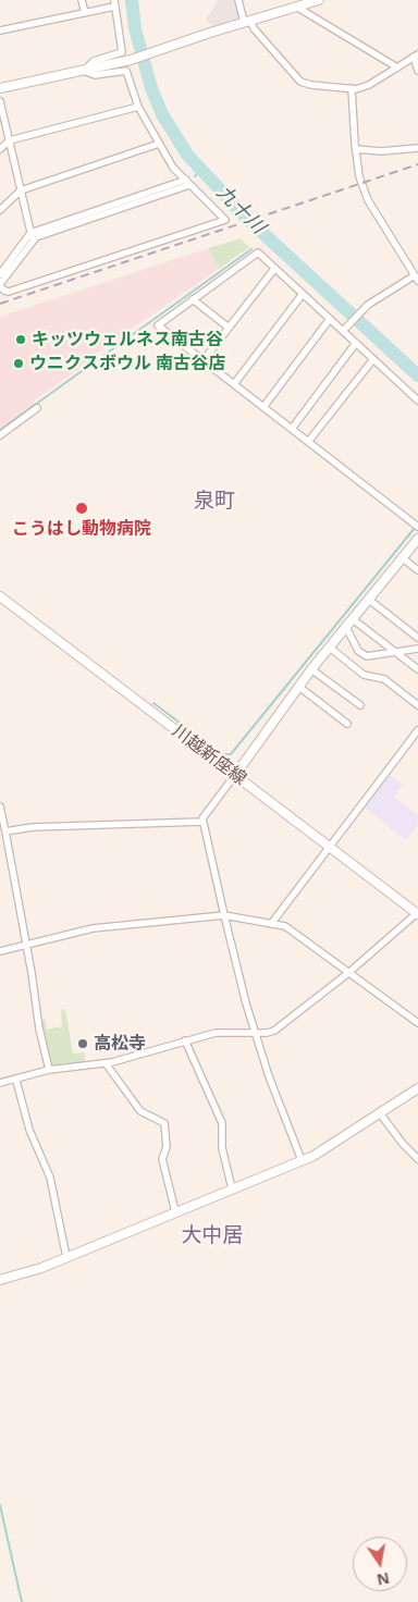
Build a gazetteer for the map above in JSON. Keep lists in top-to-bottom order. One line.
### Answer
{"streets":{"street":["川越新座線"]},"districts":["泉町","大中居"],"water":["九十川"],"places":["キッツウェルネス南古谷","ウニクスボウル 南古谷店","こうはし動物病院","高松寺"],"north":"bottom"}
